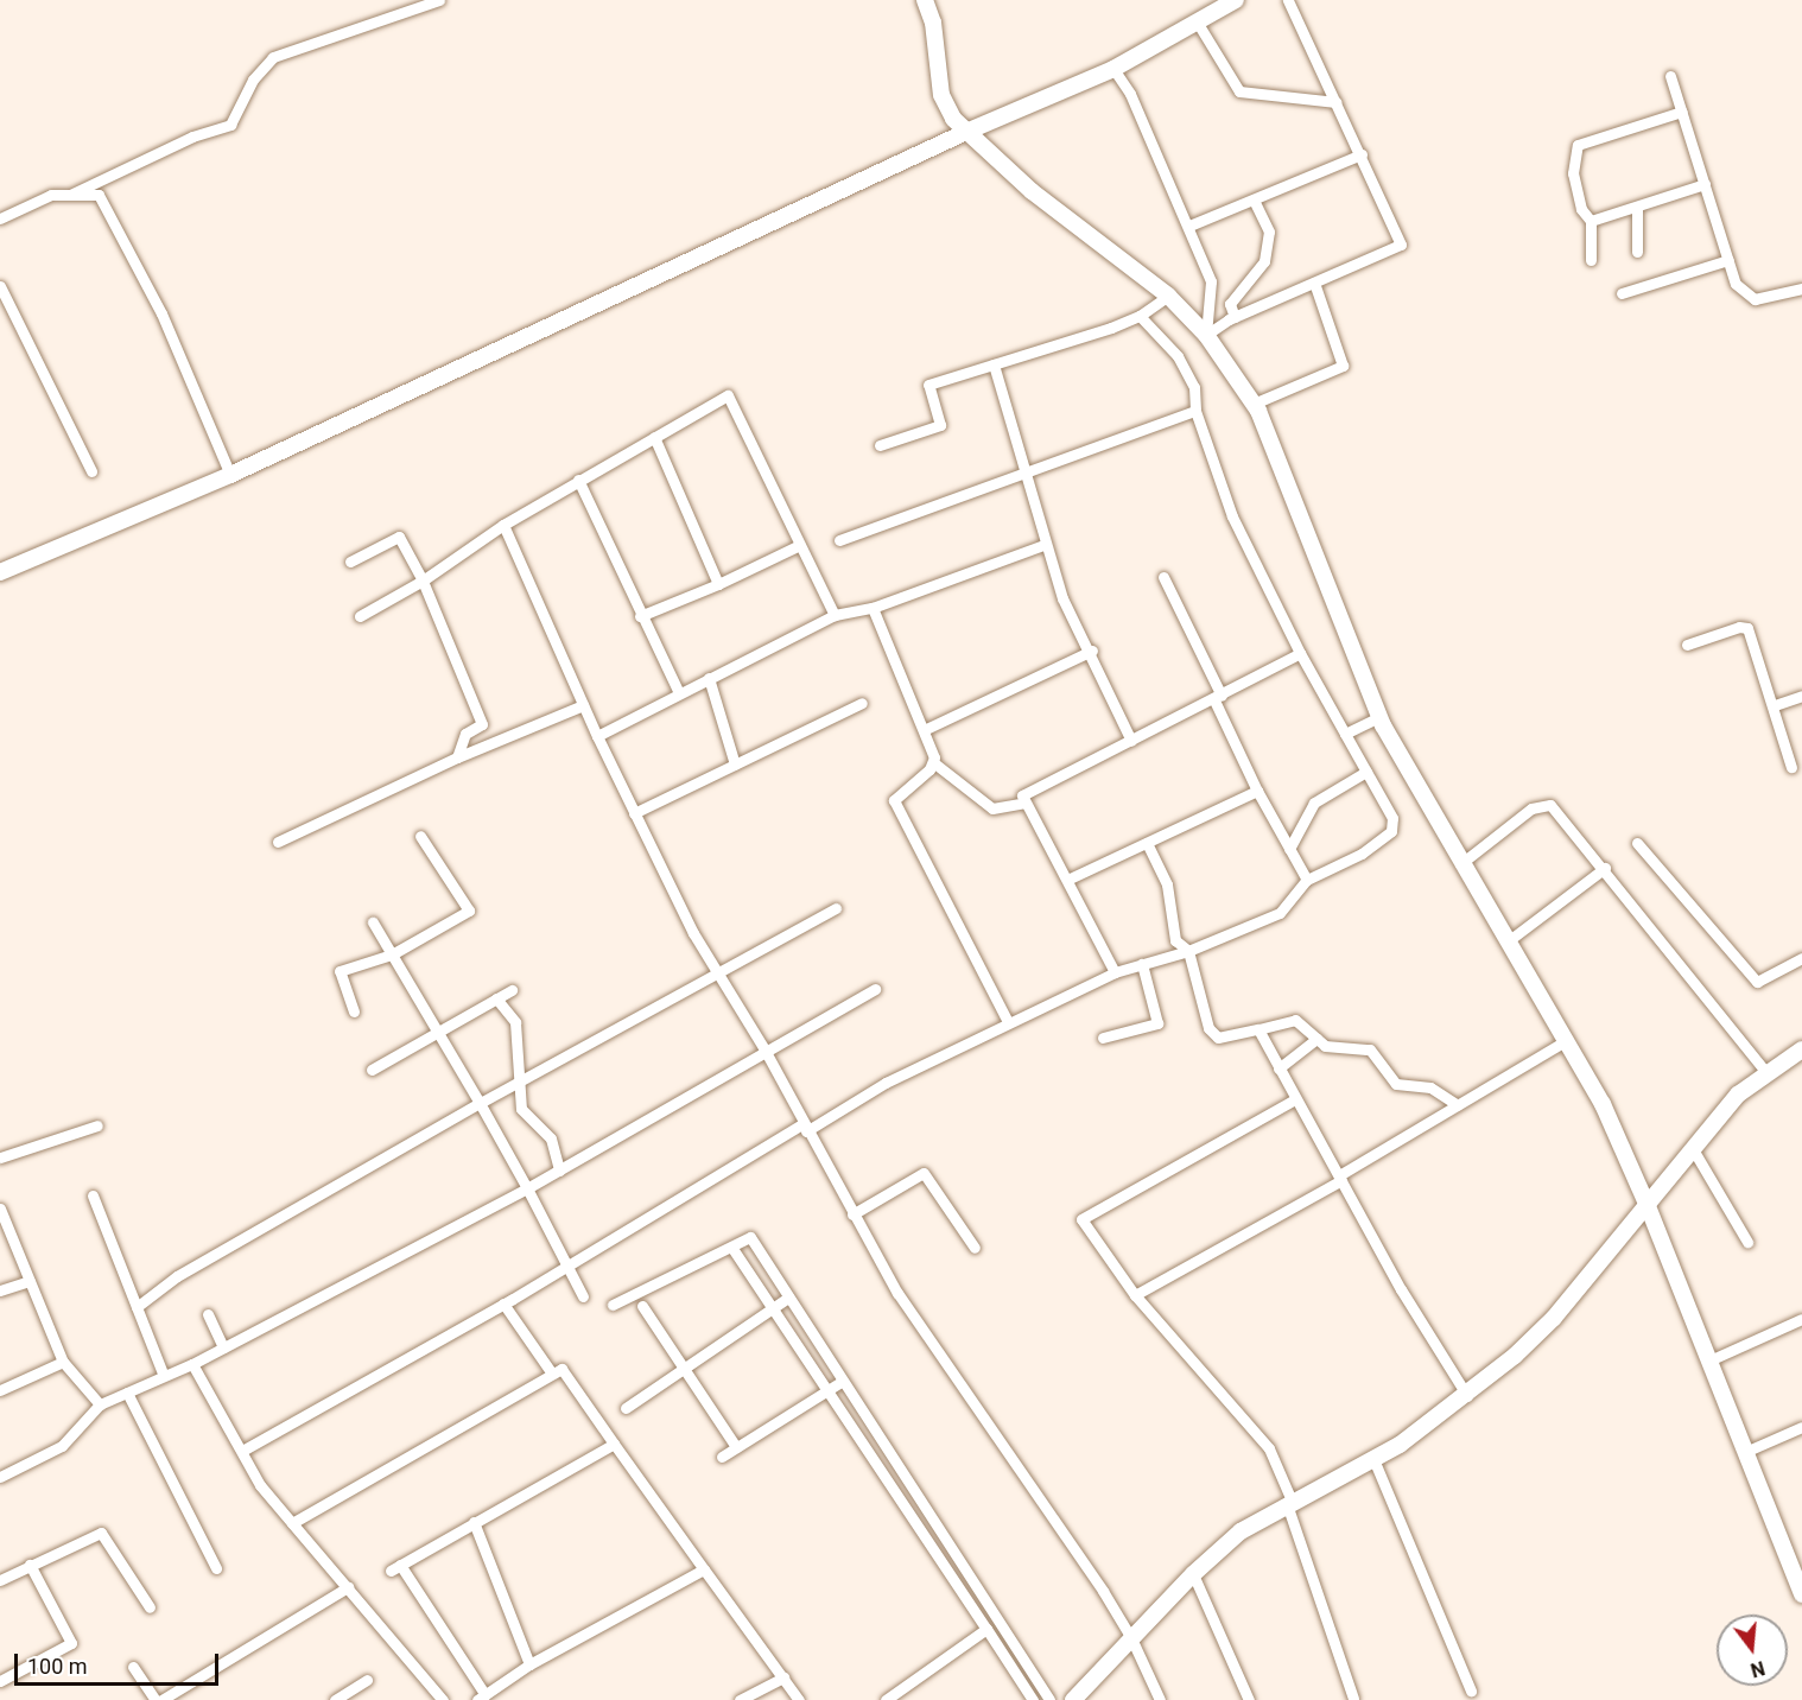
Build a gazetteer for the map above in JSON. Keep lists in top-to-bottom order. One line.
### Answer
{"scale_bar":"100 m","north":"bottom"}
